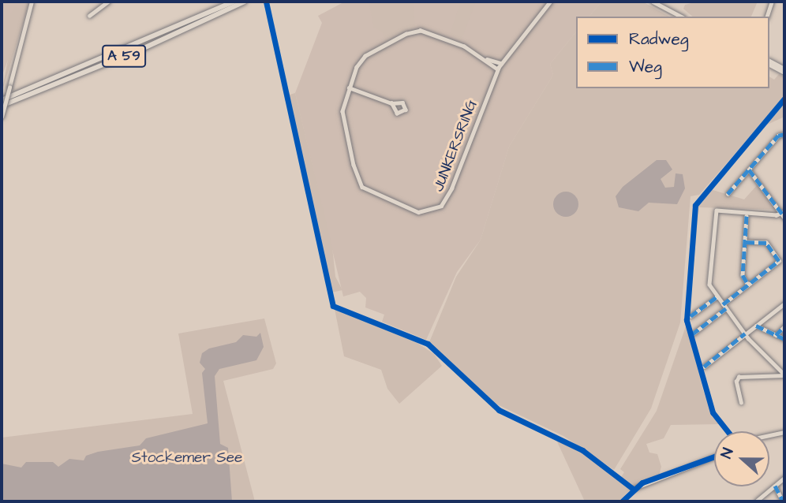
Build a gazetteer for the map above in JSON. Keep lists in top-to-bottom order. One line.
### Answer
{"streets":{"highway":["A 59"],"street":["JUNKERSRING"]},"parks":["Stockemer See"],"legend":["Radweg","Weg"],"north":"left"}
